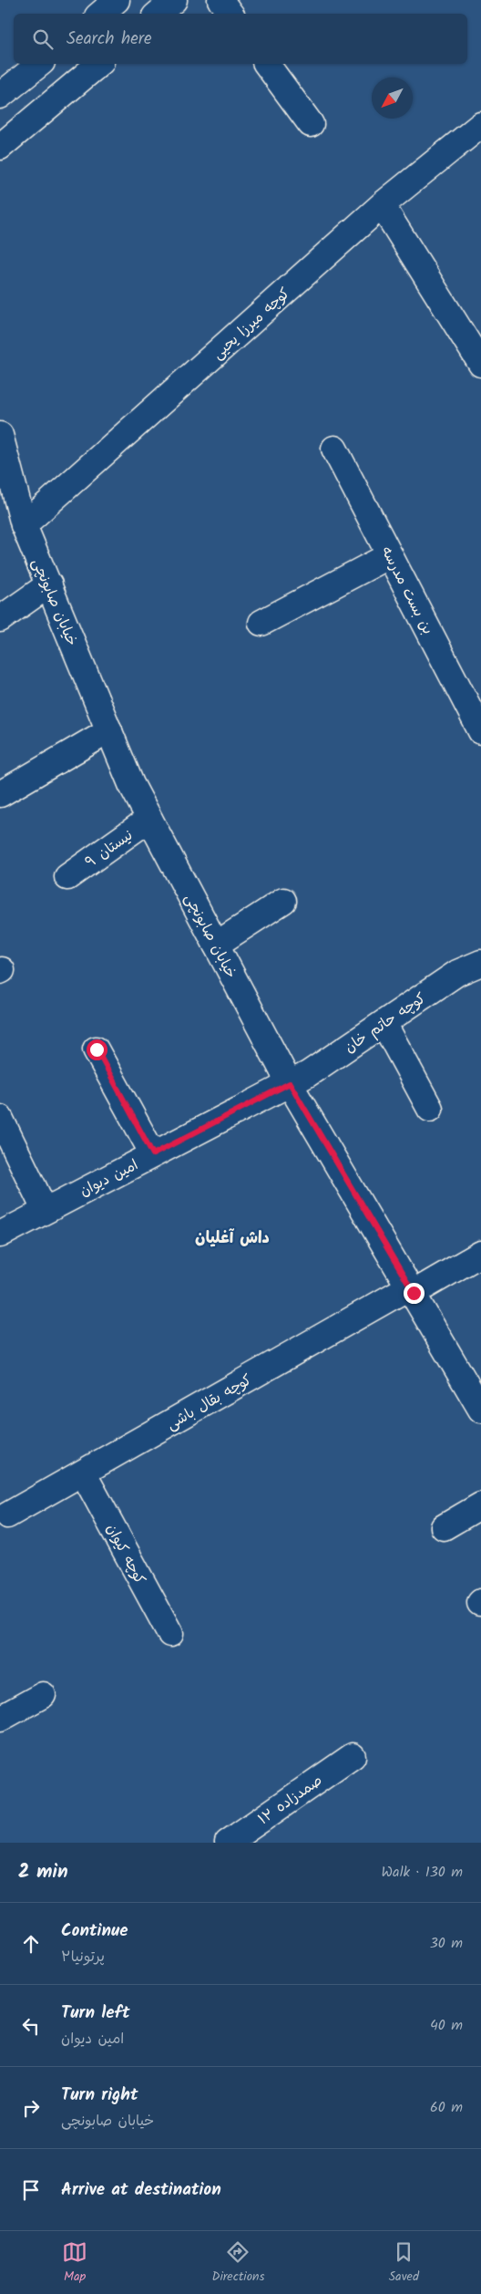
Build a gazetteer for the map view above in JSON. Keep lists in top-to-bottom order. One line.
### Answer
{"streets":{"street":["کوچه میرزا یحیی","بن بست مدرسه","خیابان صابونچی","نیستان ۹","کوچه حاتم خان","امین دیوان","کوچه بقال باشی","کوچه کیوان","صمدزاده ۱۲"]},"crossings":[["کوچه میرزا یحیی","خیابان صابونچی"],["خیابان صابونچی","نیستان ۹"],["خیابان صابونچی","کوچه حاتم خان"],["خیابان صابونچی","امین دیوان"],["خیابان صابونچی","کوچه بقال باشی"],["کوچه حاتم خان","امین دیوان"],["کوچه بقال باشی","کوچه کیوان"]],"districts":["داش آغلیان"],"north":"bottom left","page":{"search":"Search here","heading":["2 min","Walk · 130 m"],"list":[["Continue","پرتونیا۲","30 m"],["Turn left","امین دیوان","40 m"],["Turn right","خیابان صابونچی","60 m"],"Arrive at destination"],"nav":["Map","Directions","Saved"]}}
